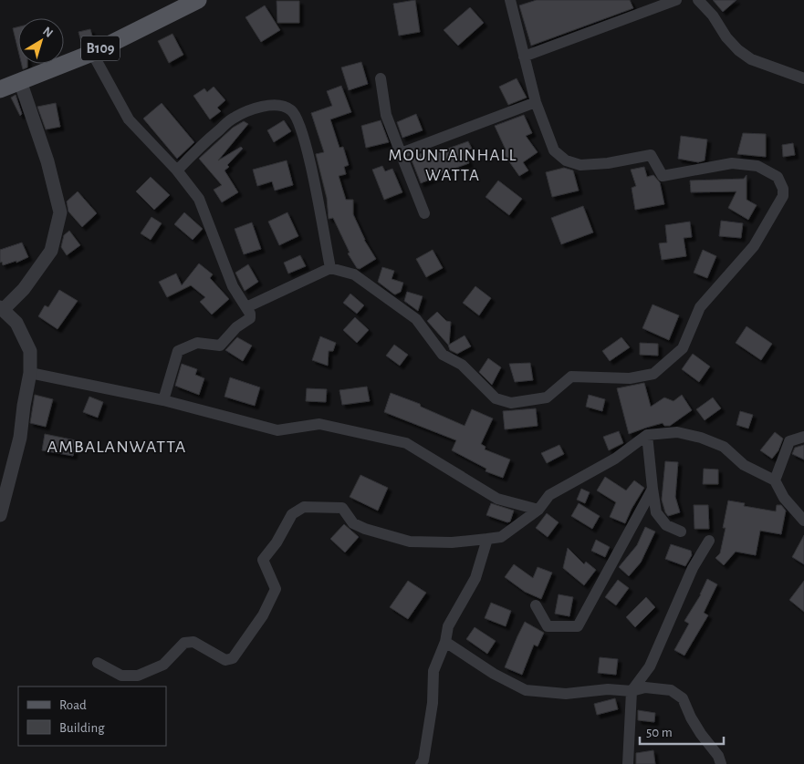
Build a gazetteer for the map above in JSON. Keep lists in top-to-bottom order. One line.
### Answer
{"streets":{"main road":["B109"]},"districts":["MOUNTAINHALL WATTA","AMBALANWATTA"],"legend":["Road","Building"],"scale_bar":"50 m","north":"top right"}
